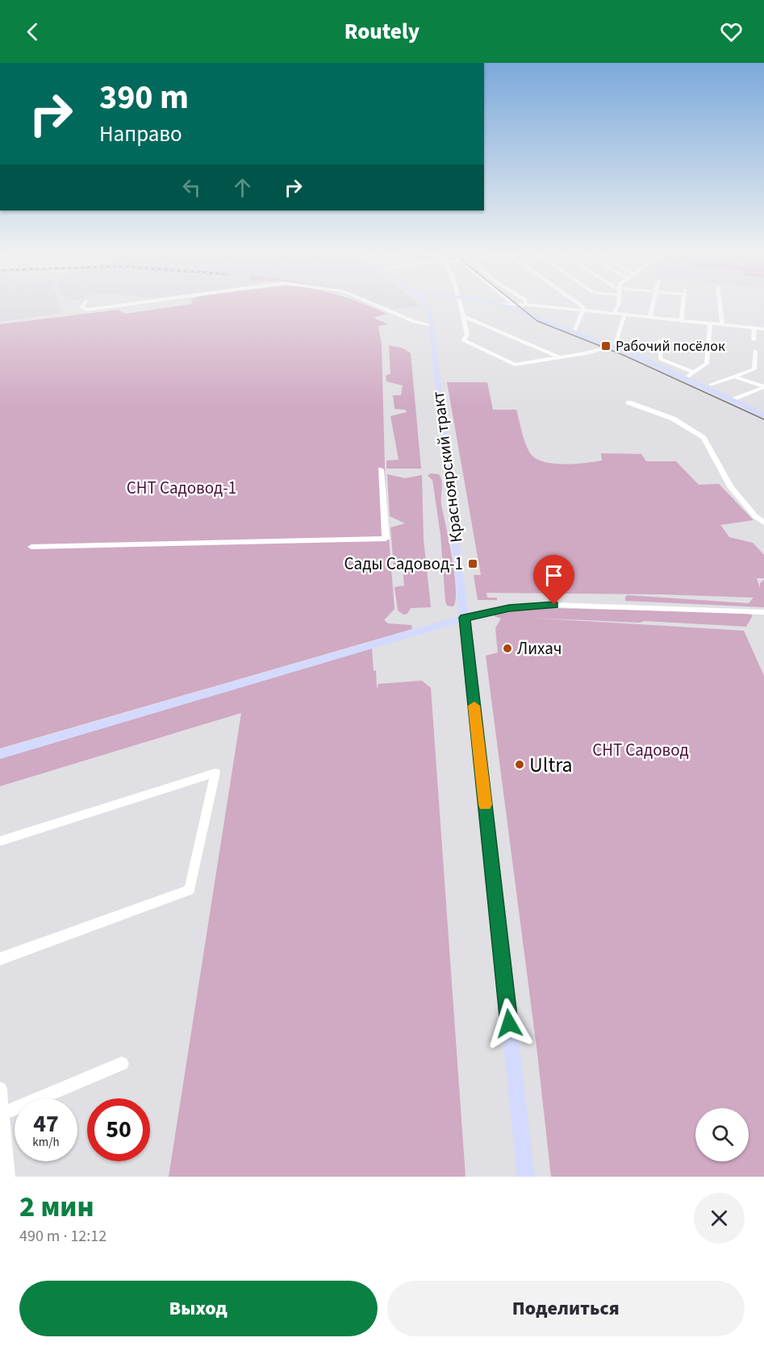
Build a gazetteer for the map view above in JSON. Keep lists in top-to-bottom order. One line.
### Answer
{"streets":{"main road":["Красноярский тракт"]},"parks":["СНТ Садовод-1","СНТ Садовод"],"places":{"transit":["Рабочий посёлок","Сады Садовод-1"],"other":["Лихач","Ultra"]},"page":{"header":"Routely","turn":["390 m","Направо"],"speed":"47 km/h","limit":"50","heading":["2 мин","490 m · 12:12"],"buttons":["Выход","Поделиться"]}}
